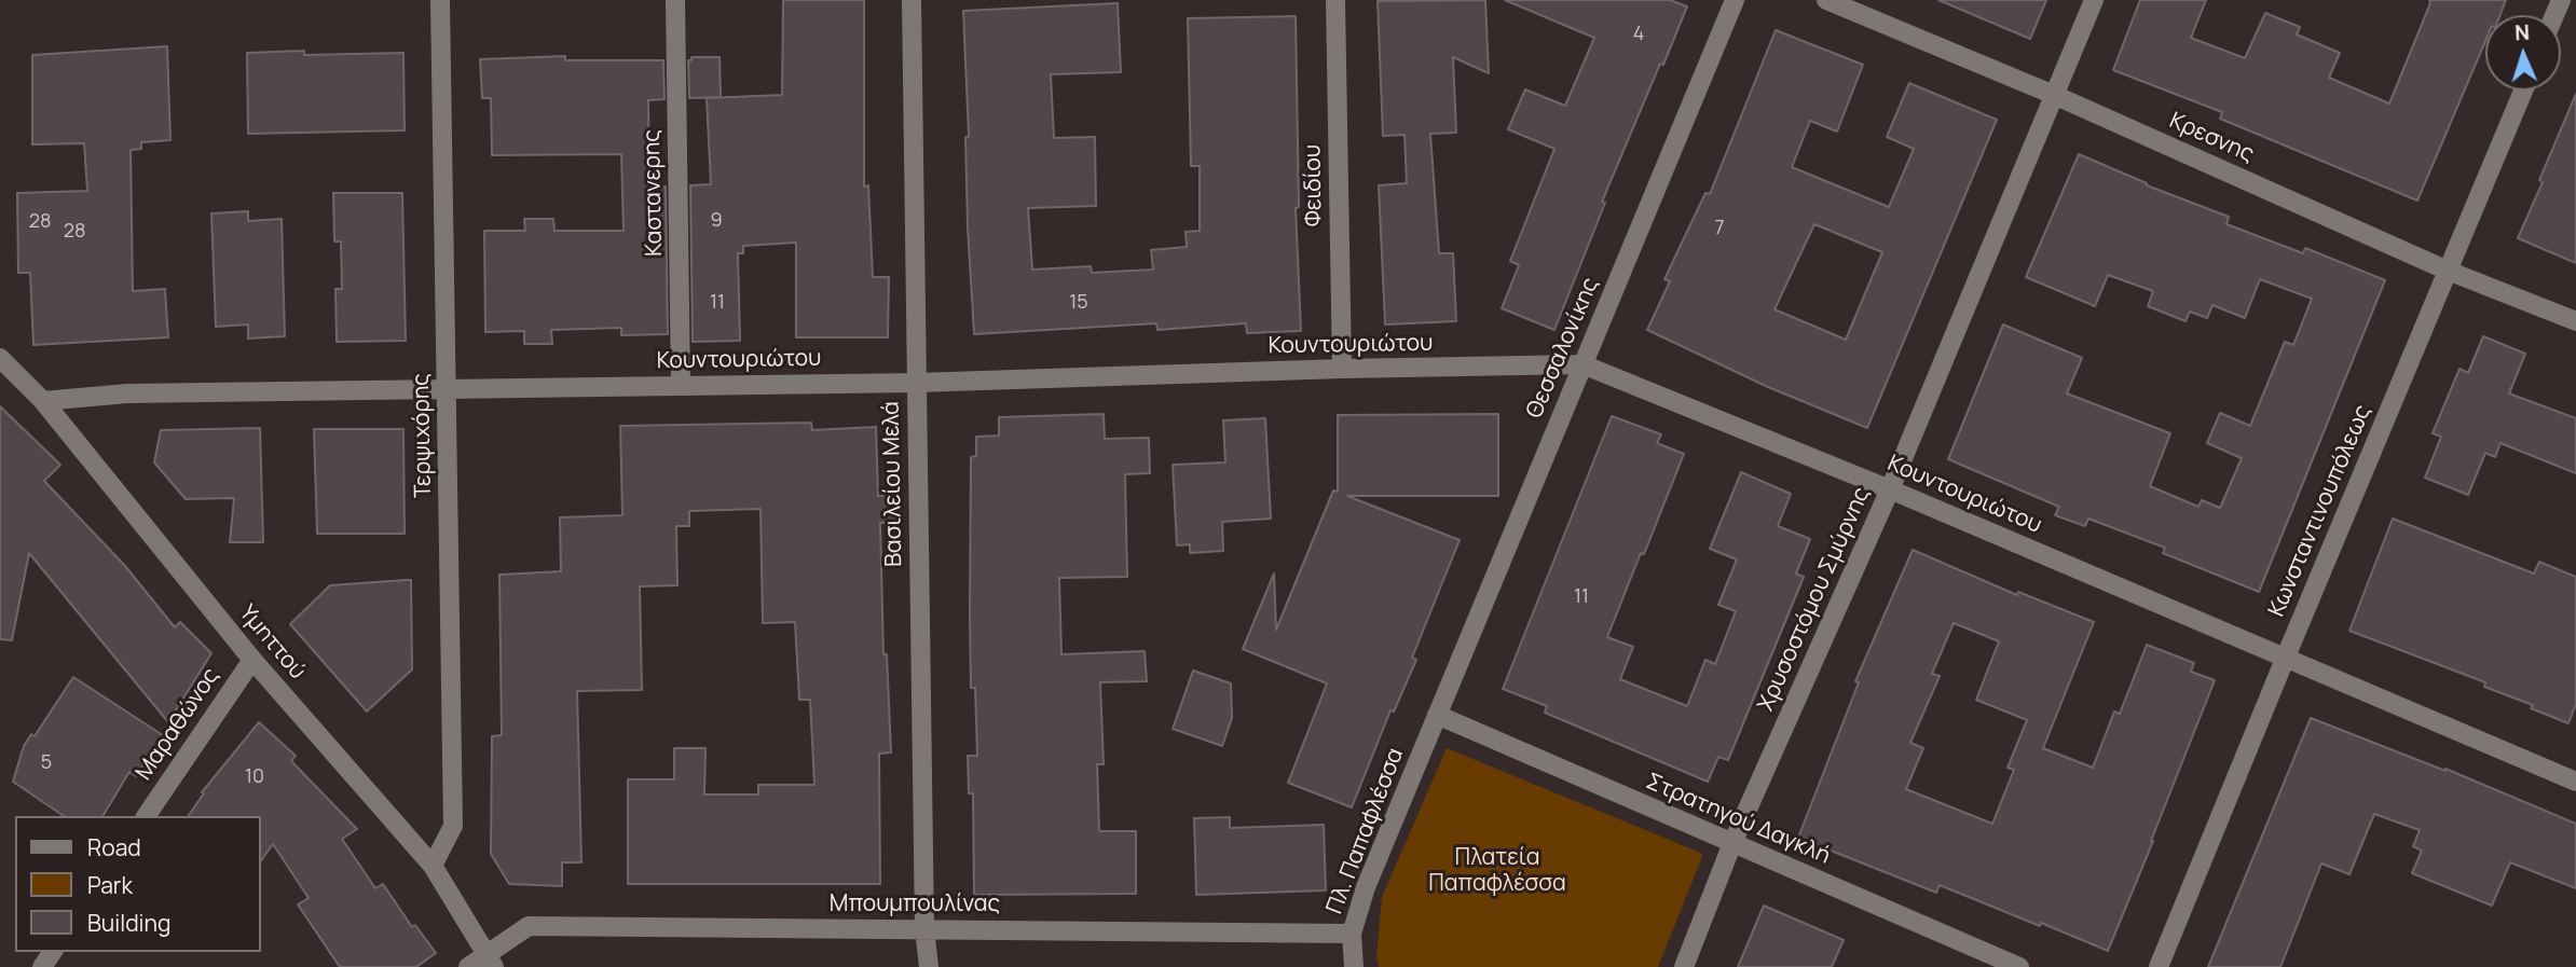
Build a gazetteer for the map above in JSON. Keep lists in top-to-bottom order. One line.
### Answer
{"streets":{"street":["Κρεσνης","Φειδίου","Καστανερης","Κουντουριώτου","Θεσσαλονίκης","Τερψιχόρης","Βασιλείου Μελά","Κωνσταντινουπόλεως","Χρυσοστόμου Σμύρνης","Υμηττού","Μαραθώνος","Στρατηγού Δαγκλή","Πλ. Παπαφλέσσα","Μπουμπουλίνας"]},"crossings":[["Κρεσνης","Κωνσταντινουπόλεως"],["Κρεσνης","Χρυσοστόμου Σμύρνης"],["Φειδίου","Κουντουριώτου"],["Καστανερης","Κουντουριώτου"],["Κουντουριώτου","Θεσσαλονίκης"],["Κουντουριώτου","Τερψιχόρης"],["Κουντουριώτου","Βασιλείου Μελά"],["Κουντουριώτου","Κωνσταντινουπόλεως"],["Κουντουριώτου","Χρυσοστόμου Σμύρνης"],["Κουντουριώτου","Υμηττού"],["Θεσσαλονίκης","Στρατηγού Δαγκλή"],["Θεσσαλονίκης","Πλ. Παπαφλέσσα"],["Τερψιχόρης","Υμηττού"],["Βασιλείου Μελά","Μπουμπουλίνας"],["Χρυσοστόμου Σμύρνης","Στρατηγού Δαγκλή"],["Υμηττού","Μαραθώνος"],["Υμηττού","Μπουμπουλίνας"],["Στρατηγού Δαγκλή","Πλ. Παπαφλέσσα"],["Πλ. Παπαφλέσσα","Μπουμπουλίνας"]],"parks":["Πλατεία Παπαφλέσσα"],"house_numbers":["4","9","28","7","28","11","15","11","5","10"],"legend":["Road","Park","Building"],"north":"top"}
